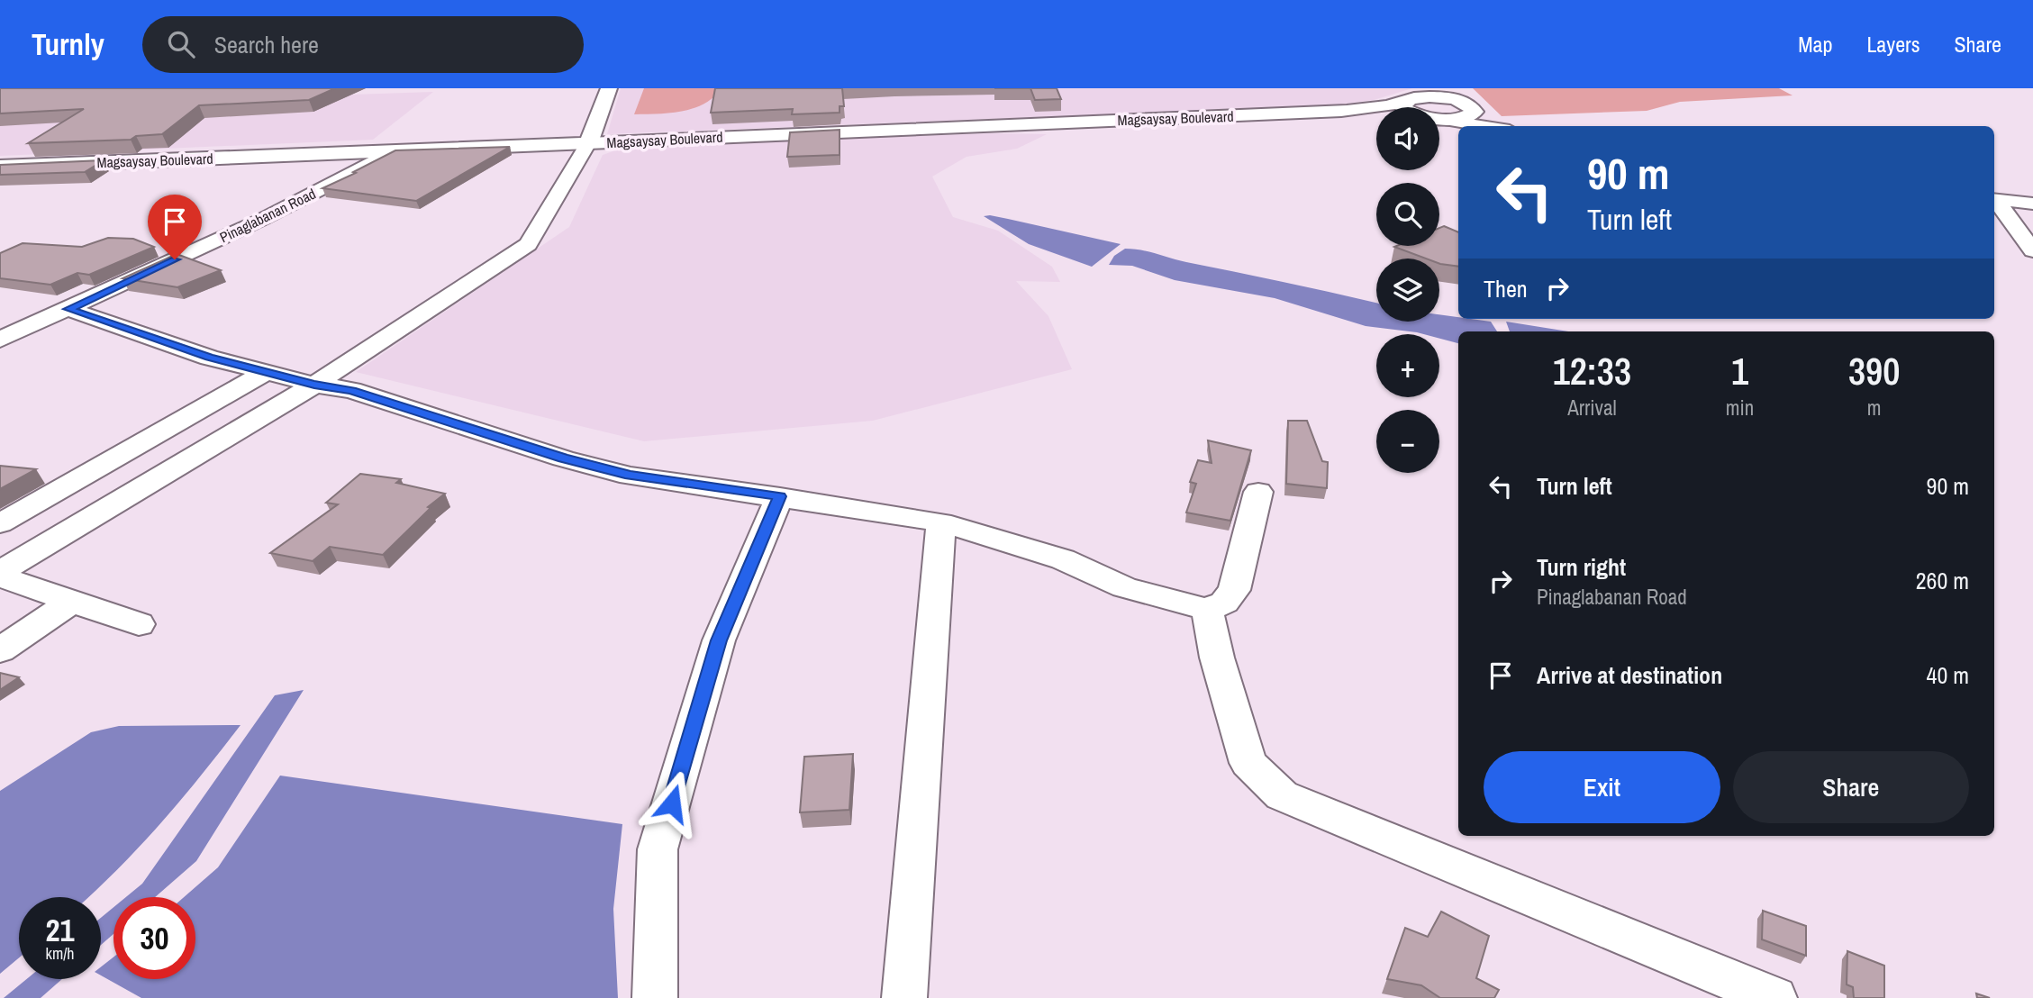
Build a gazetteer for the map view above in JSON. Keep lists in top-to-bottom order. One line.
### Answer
{"streets":{"street":["Magsaysay Boulevard","Pinaglabanan Road"]},"crossings":[["Magsaysay Boulevard","Pinaglabanan Road"]],"page":{"header":"Turnly","search":"Search here","nav":["Map","Layers","Share"],"map_buttons":["+","−"],"turn":["90 m","Turn left"],"then":"Then","eta":["12:33","Arrival","1","min","390","m"],"list":[{"name":"Turn left","value":"90 m"},{"name":"Turn right","note":"Pinaglabanan Road","value":"260 m"},{"name":"Arrive at destination","value":"40 m"}],"buttons":["Exit","Share"],"speed":"21 km/h","limit":"30"}}
